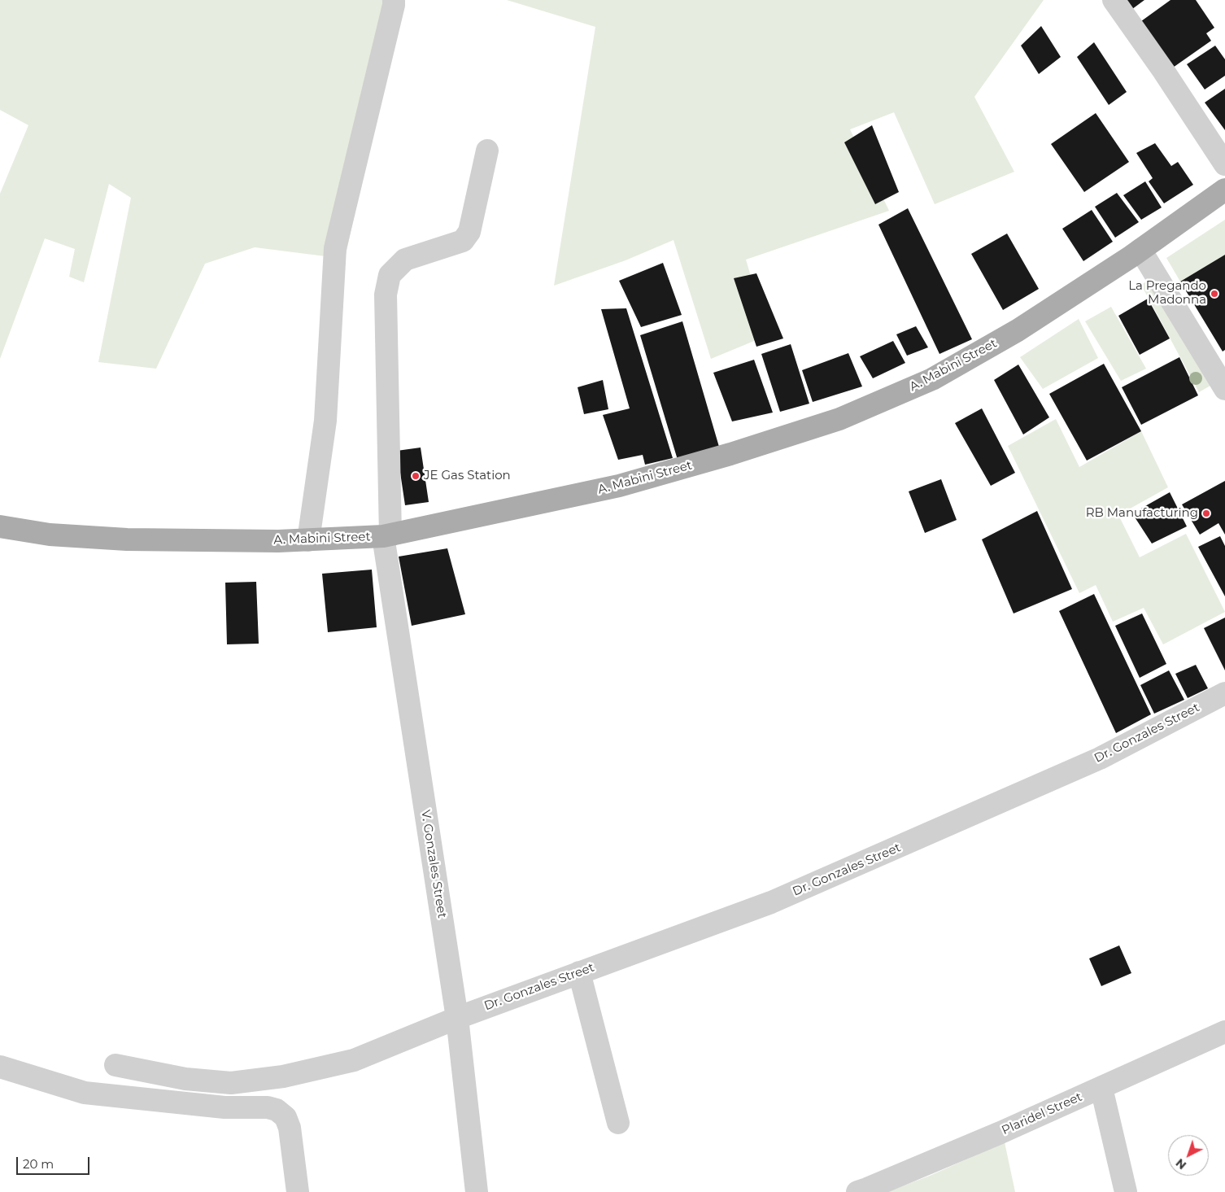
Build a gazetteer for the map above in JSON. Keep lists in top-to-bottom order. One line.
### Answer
{"streets":{"main road":["A. Mabini Street"],"street":["Dr. Gonzales Street","V. Gonzales Street","Plaridel Street"]},"crossings":[["A. Mabini Street","V. Gonzales Street"],["Dr. Gonzales Street","V. Gonzales Street"]],"places":["La Pregando Madonna","JE Gas Station","RB Manufacturing"],"scale_bar":"20 m","north":"bottom left"}
